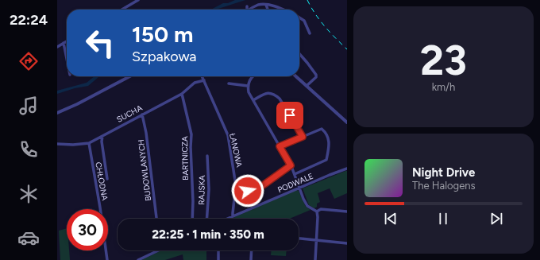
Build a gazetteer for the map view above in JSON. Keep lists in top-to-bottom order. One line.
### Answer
{"streets":{"street":["SUCHA","ŁANOWA","BARTNICZA","BUDOWLANYCH","CHŁODNA","PODWALE","RAJSKA"]},"crossings":[["SUCHA","ŁANOWA"],["SUCHA","BARTNICZA"],["SUCHA","BUDOWLANYCH"],["SUCHA","CHŁODNA"],["ŁANOWA","PODWALE"]],"page":{"tabs":"22:24","tile":["23","km/h"],"turn":["150 m","Szpakowa"],"song":["Night Drive","The Halogens"],"limit":"30","trip":"22:25 · 1 min · 350 m"}}
